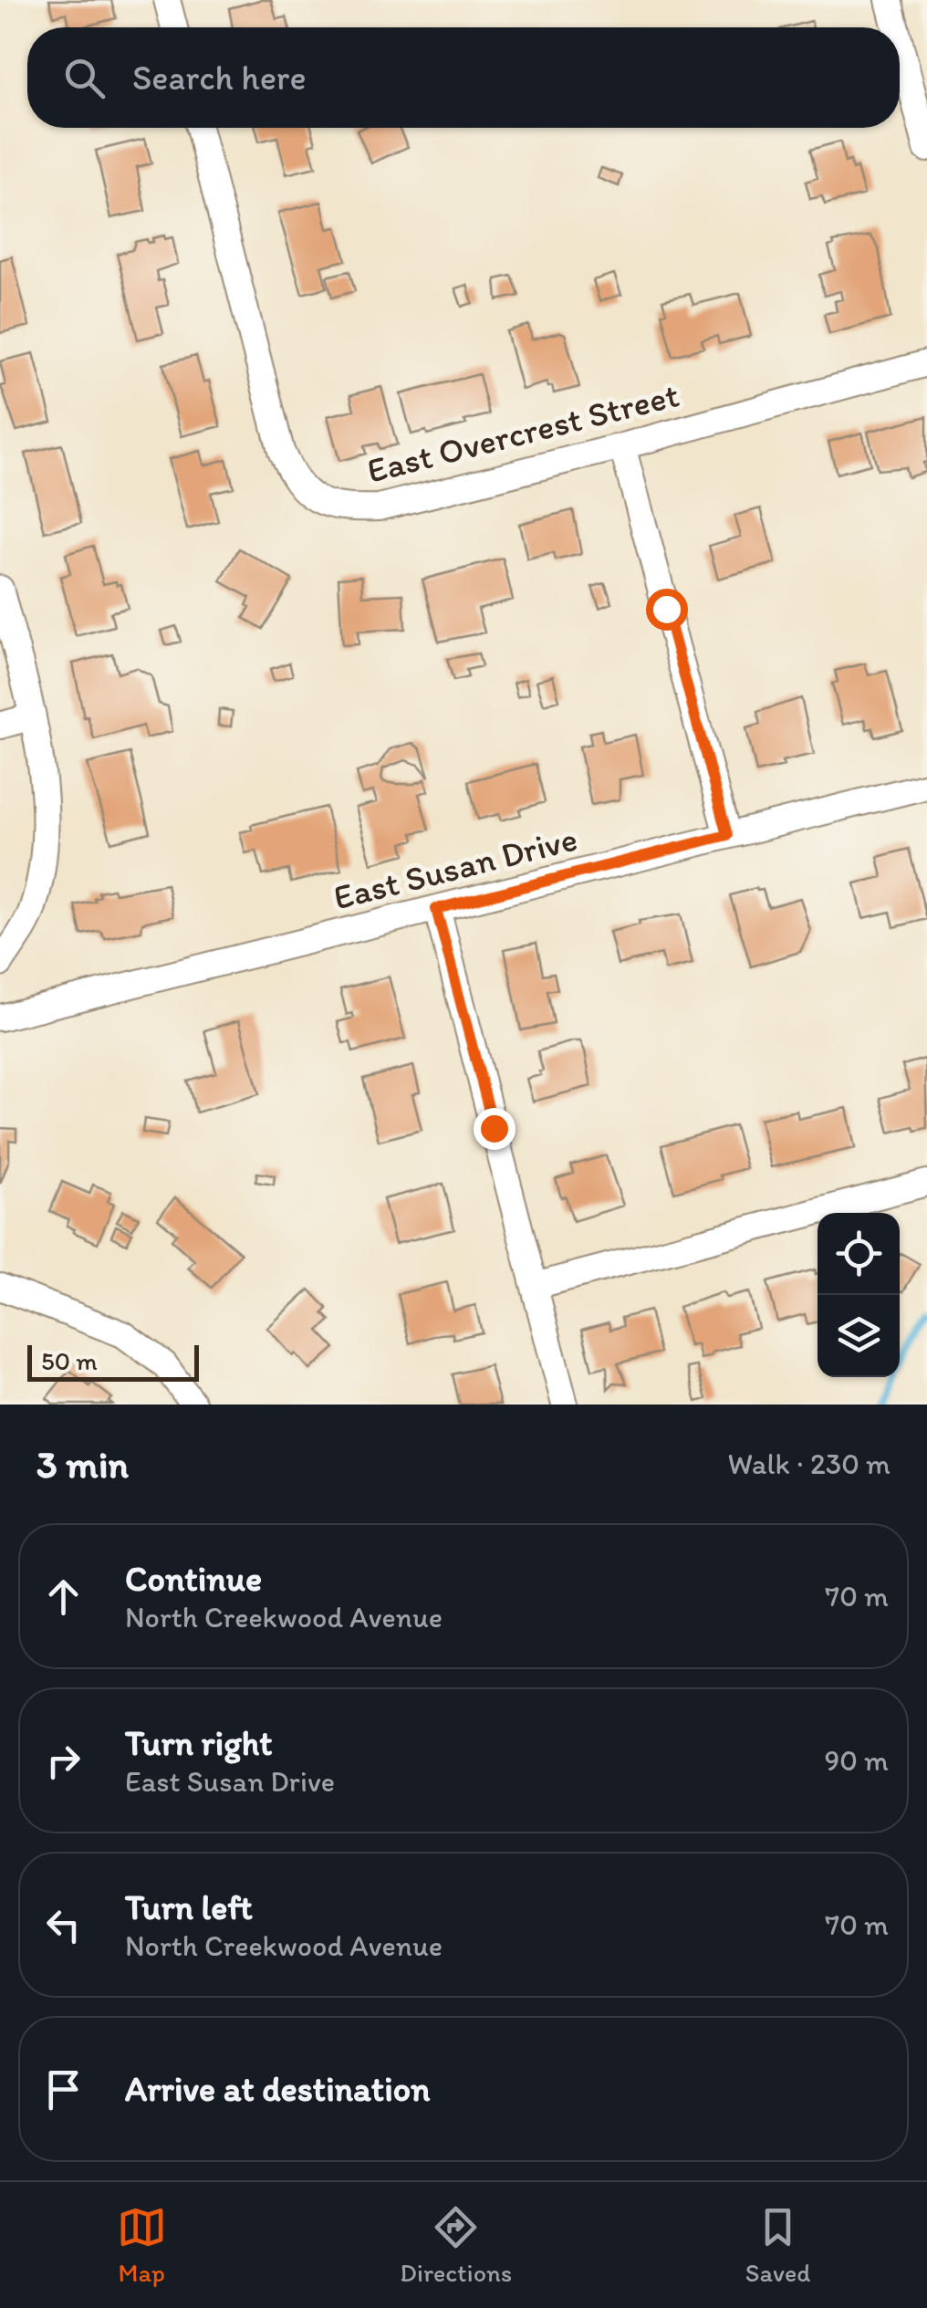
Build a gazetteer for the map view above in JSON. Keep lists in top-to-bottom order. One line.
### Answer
{"streets":{"street":["East Overcrest Street","East Susan Drive"]},"scale_bar":"50 m","page":{"search":"Search here","scale":"50 m","heading":["3 min","Walk · 230 m"],"list":[["Continue","North Creekwood Avenue","70 m"],["Turn right","East Susan Drive","90 m"],["Turn left","North Creekwood Avenue","70 m"],"Arrive at destination"],"nav":["Map","Directions","Saved"]}}
